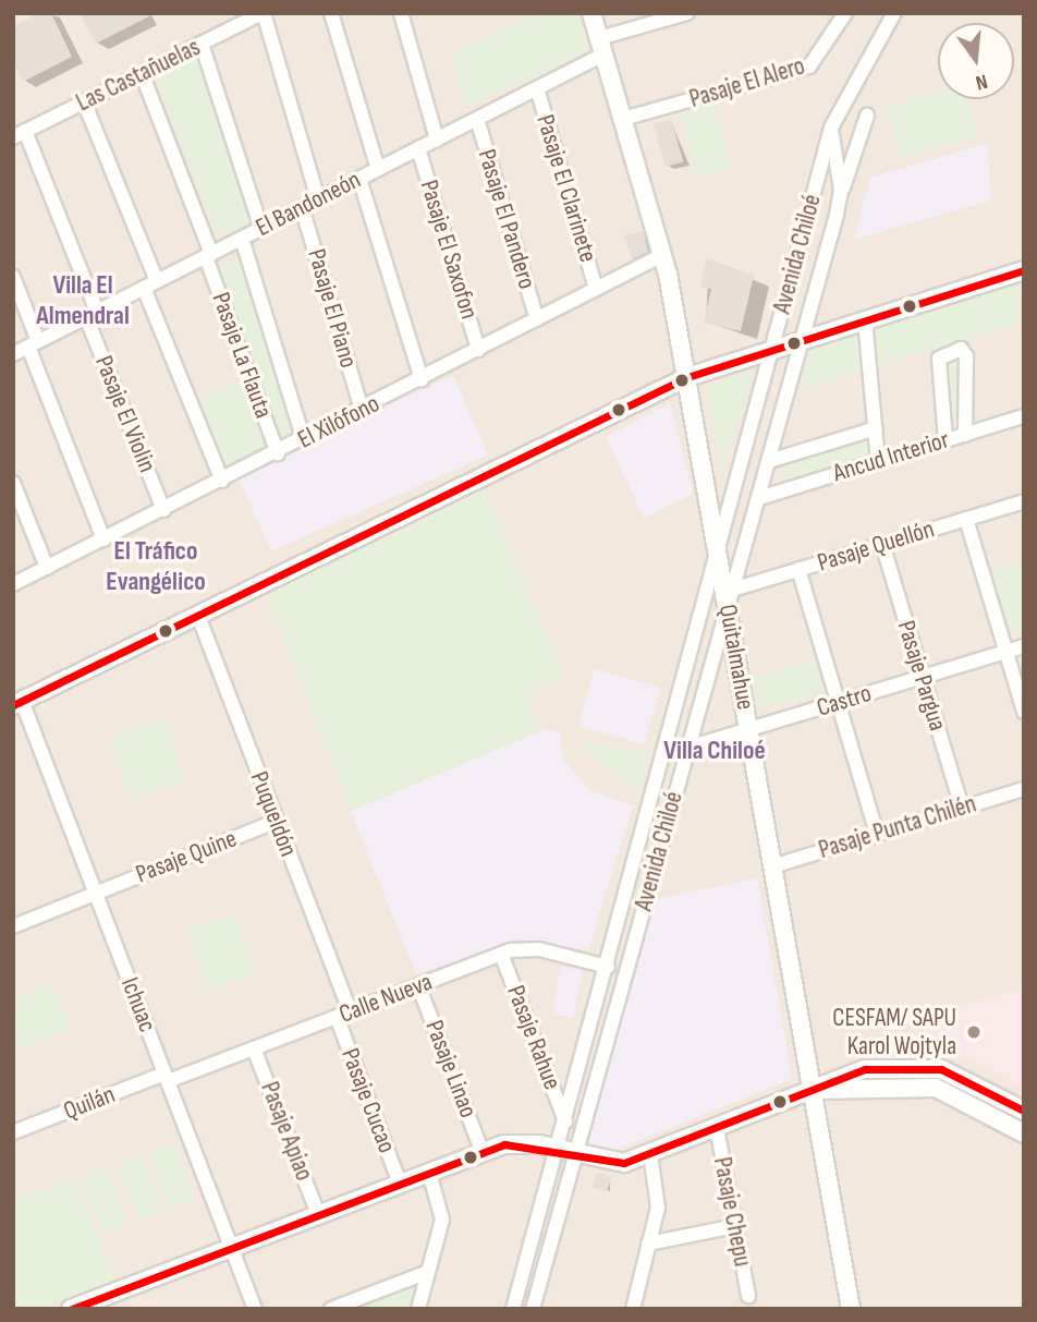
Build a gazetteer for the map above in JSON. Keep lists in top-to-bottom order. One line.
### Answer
{"streets":{"street":["Las Castañuelas","Pasaje El Alero","Pasaje El Clarinete","El Bandoneón","Pasaje El Pandero","Pasaje El Saxofon","Avenida Chiloé","Pasaje El Piano","Pasaje La Flauta","Pasaje El Violin","El Xilófono","Ancud Interior","Pasaje Quellón","Quitalmahue","Pasaje Pargua","Castro","Puqueldón","Pasaje Punta Chilén","Pasaje Quine","Calle Nueva","Ichuac","Pasaje Rahue","Pasaje Linao","Pasaje Cucao","Quilán","Pasaje Apiao","Pasaje Chepu"]},"crossings":[["Las Castañuelas","Pasaje La Flauta"],["Las Castañuelas","Pasaje El Violin"],["Pasaje El Alero","Quitalmahue"],["Pasaje El Clarinete","El Bandoneón"],["Pasaje El Clarinete","El Xilófono"],["El Bandoneón","Pasaje El Pandero"],["El Bandoneón","Pasaje El Saxofon"],["El Bandoneón","Pasaje El Piano"],["El Bandoneón","Pasaje La Flauta"],["El Bandoneón","Pasaje El Violin"],["El Bandoneón","Quitalmahue"],["Pasaje El Pandero","El Xilófono"],["Pasaje El Saxofon","El Xilófono"],["Avenida Chiloé","Ancud Interior"],["Avenida Chiloé","Pasaje Quellón"],["Avenida Chiloé","Quitalmahue"],["Avenida Chiloé","Castro"],["Avenida Chiloé","Calle Nueva"],["Avenida Chiloé","Pasaje Rahue"],["Pasaje El Piano","El Xilófono"],["Pasaje La Flauta","El Xilófono"],["Pasaje El Violin","El Xilófono"],["El Xilófono","Quitalmahue"],["Pasaje Quellón","Quitalmahue"],["Pasaje Quellón","Pasaje Pargua"],["Quitalmahue","Castro"],["Quitalmahue","Pasaje Punta Chilén"],["Pasaje Pargua","Castro"],["Pasaje Pargua","Pasaje Punta Chilén"],["Puqueldón","Pasaje Quine"],["Puqueldón","Calle Nueva"],["Puqueldón","Pasaje Cucao"],["Pasaje Quine","Ichuac"],["Calle Nueva","Ichuac"],["Calle Nueva","Pasaje Rahue"],["Calle Nueva","Pasaje Linao"],["Calle Nueva","Pasaje Cucao"],["Calle Nueva","Quilán"],["Calle Nueva","Pasaje Apiao"],["Ichuac","Quilán"]],"districts":["Villa El Almendral","El Tráfico Evangélico","Villa Chiloé"],"places":["CESFAM/ SAPU Karol Wojtyla"],"north":"bottom"}
